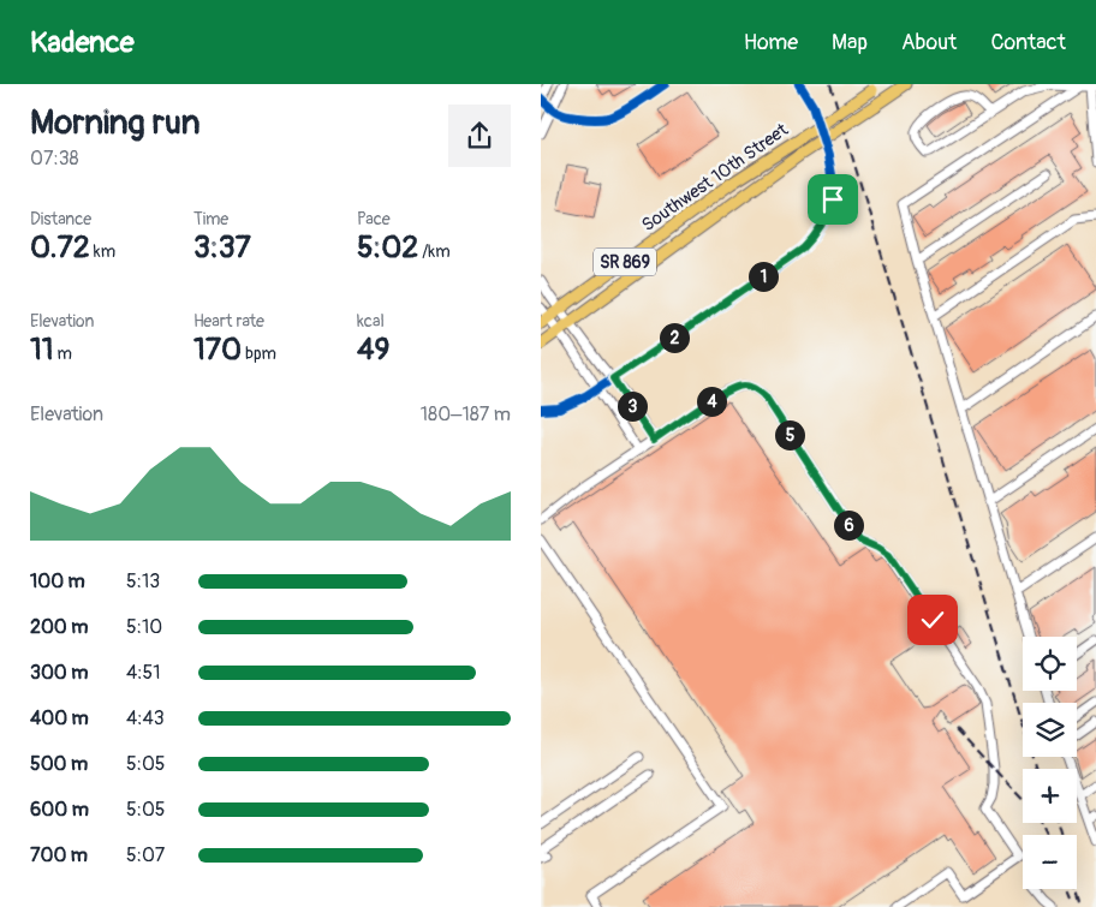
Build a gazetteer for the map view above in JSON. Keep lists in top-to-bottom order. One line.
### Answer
{"streets":{"main road":["Southwest 10th Street","SR 869"]},"page":{"header":"Kadence","nav":["Home","Map","About","Contact"],"heading":["Morning run","07:38"],"stats":[["Distance","0.72 km"],["Time","3:37"],["Pace","5:02 /km"],["Elevation","11 m"],["Heart rate","170 bpm"],["kcal","49"]],"pins":["1","2","4","3","5","6"],"chart":["Elevation","180–187 m"],"list":[{"name":"100 m","note":"5:13"},{"name":"200 m","note":"5:10"},{"name":"300 m","note":"4:51"},{"name":"400 m","note":"4:43"},{"name":"500 m","note":"5:05"},{"name":"600 m","note":"5:05"},{"name":"700 m","note":"5:07"}],"map_buttons":["+","−"]}}
